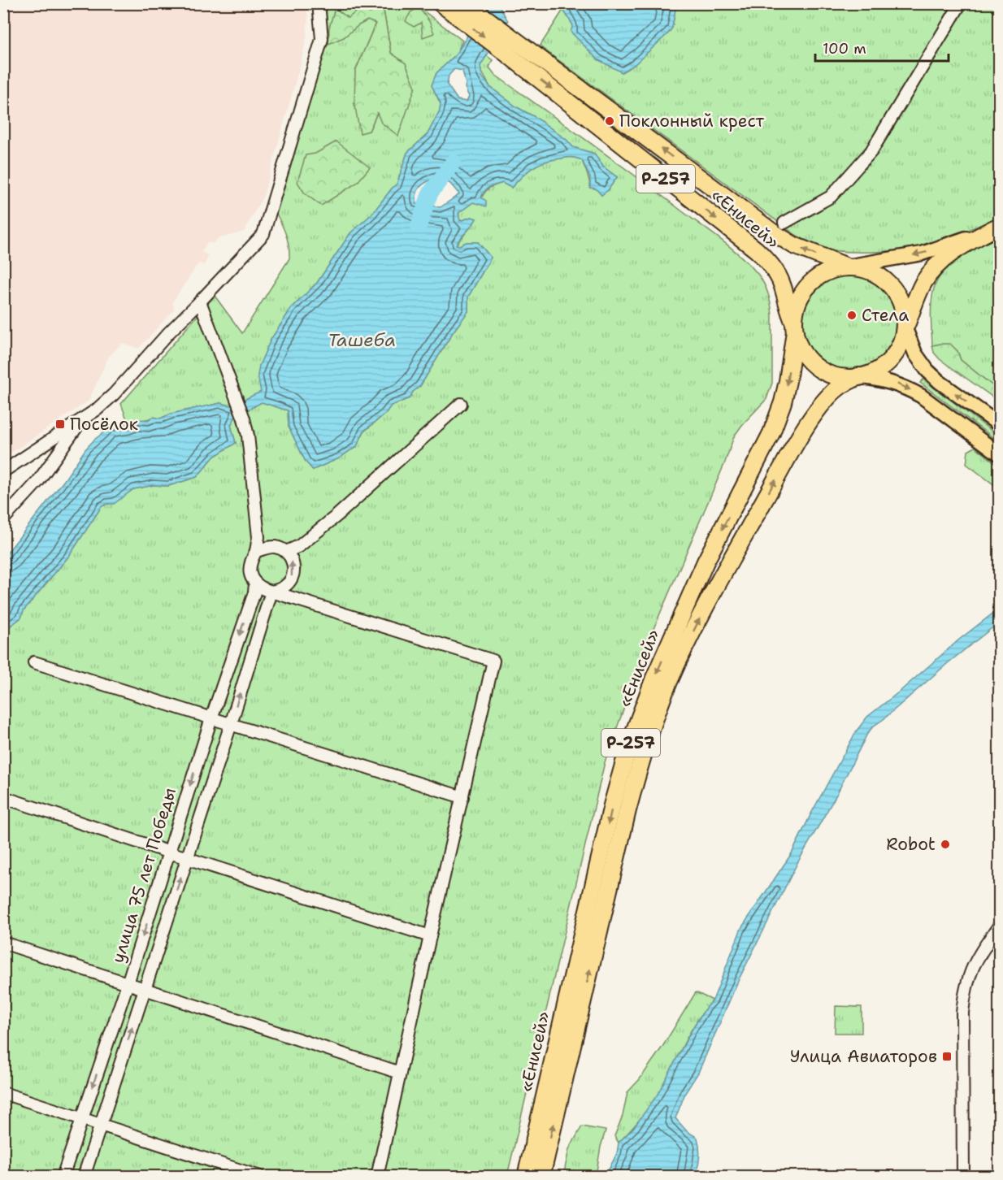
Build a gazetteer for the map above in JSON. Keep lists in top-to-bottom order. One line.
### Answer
{"streets":{"highway":["Р-257","«Енисей»"],"street":["улица 75 лет Победы"]},"water":["Ташеба"],"places":{"other":["Поклонный крест","Стела","Robot"],"transit":["Посёлок","Улица Авиаторов"]},"scale_bar":"100 m"}
